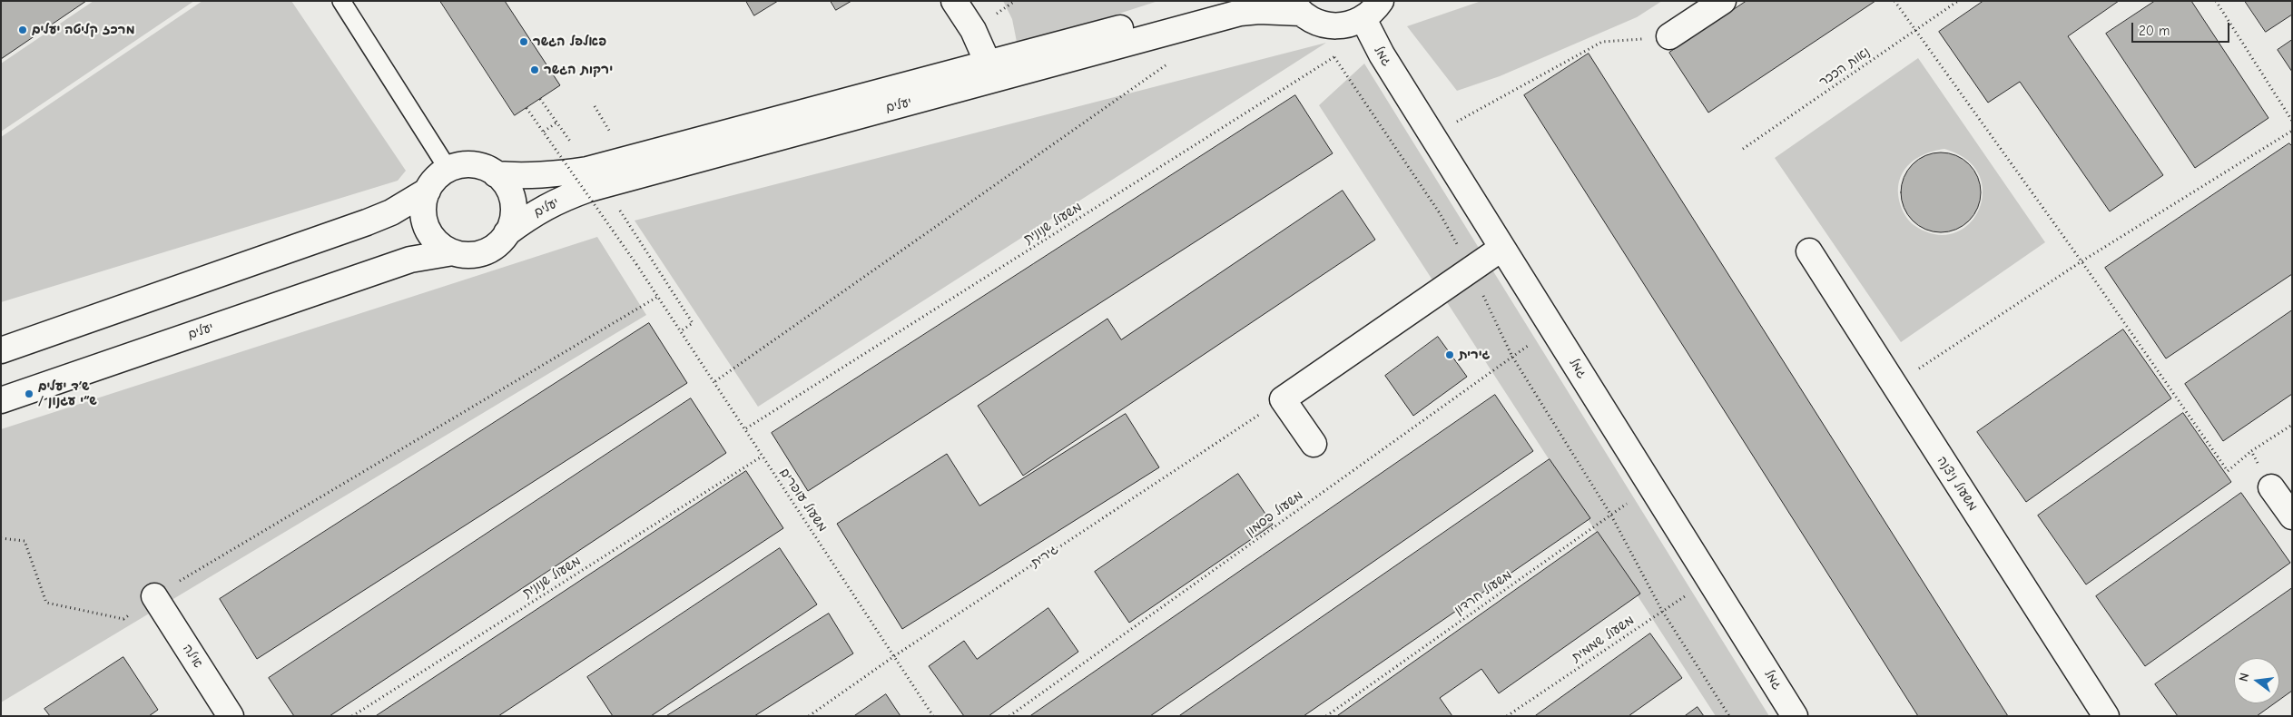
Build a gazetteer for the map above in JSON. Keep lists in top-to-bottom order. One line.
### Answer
{"streets":{"street":["גמל","יעלים","משעול ניצנה","אילה"],"path":["נאות הככר","משעול שנונית","משעול עופרים","משעול פסמון","גירית","משעול חרדון","משעול שממית"]},"crossings":[["גמל","משעול שנונית"],["גמל","משעול פסמון"],["גמל","משעול חרדון"],["גמל","משעול שממית"],["משעול שנונית","משעול עופרים"],["משעול עופרים","גירית"]],"places":["מרכז קליטה יעלים","פאלפל הגשר","ירקות הגשר","גירית","ש׳ד יעלים / ש״י עגנון"],"scale_bar":"20 m","north":"left"}
